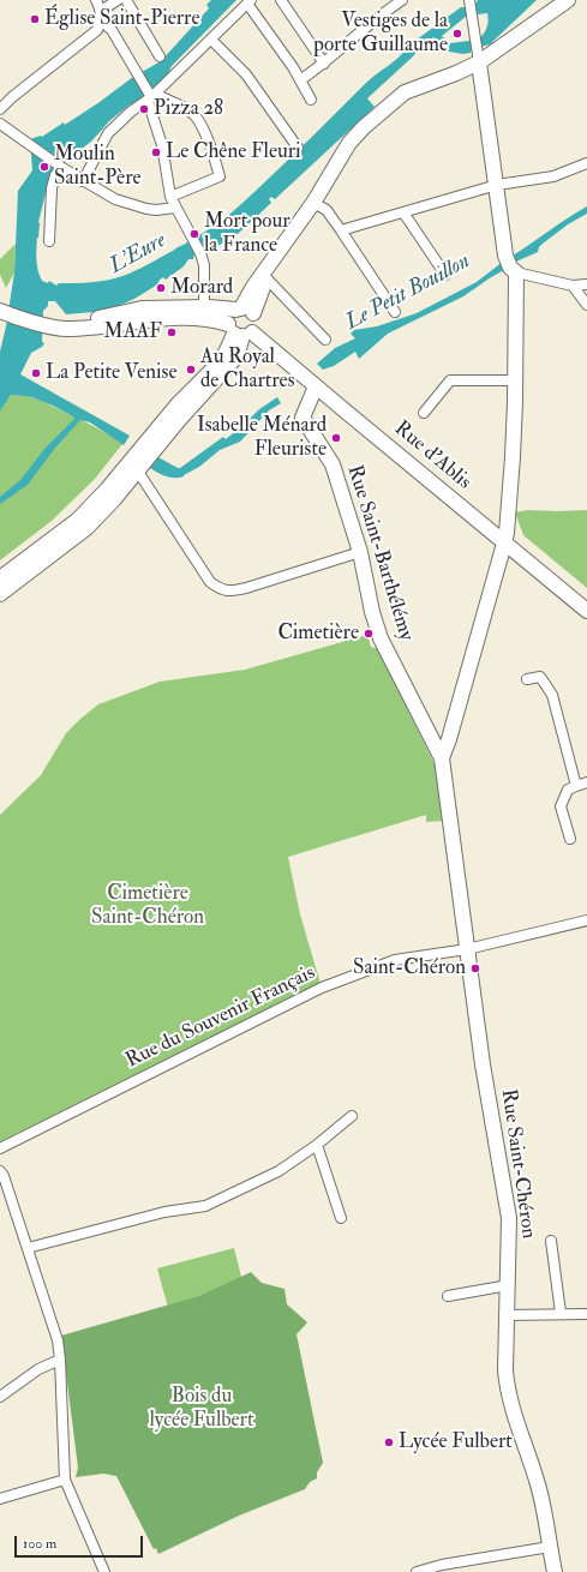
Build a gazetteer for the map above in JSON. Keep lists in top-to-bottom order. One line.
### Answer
{"streets":{"main road":["Rue d'Ablis","Rue Saint-Barthélémy","Rue Saint-Chéron"],"street":["Rue du Souvenir Français"]},"crossings":[["Rue d'Ablis","Rue Saint-Barthélémy"],["Rue Saint-Barthélémy","Rue Saint-Chéron"],["Rue du Souvenir Français","Rue Saint-Chéron"]],"water":["L'Eure","Le Petit Bouillon"],"parks":["Cimetière Saint-Chéron","Bois du lycée Fulbert"],"places":["Église Saint-Pierre","Vestiges de la porte Guillaume","Pizza 28","Le Chêne Fleuri","Moulin Saint-Père","Mort pour la France","Morard","MAAF","Au Royal de Chartres","La Petite Venise","Isabelle Ménard Fleuriste","Cimetière","Saint-Chéron","Lycée Fulbert"],"scale_bar":"100 m"}
